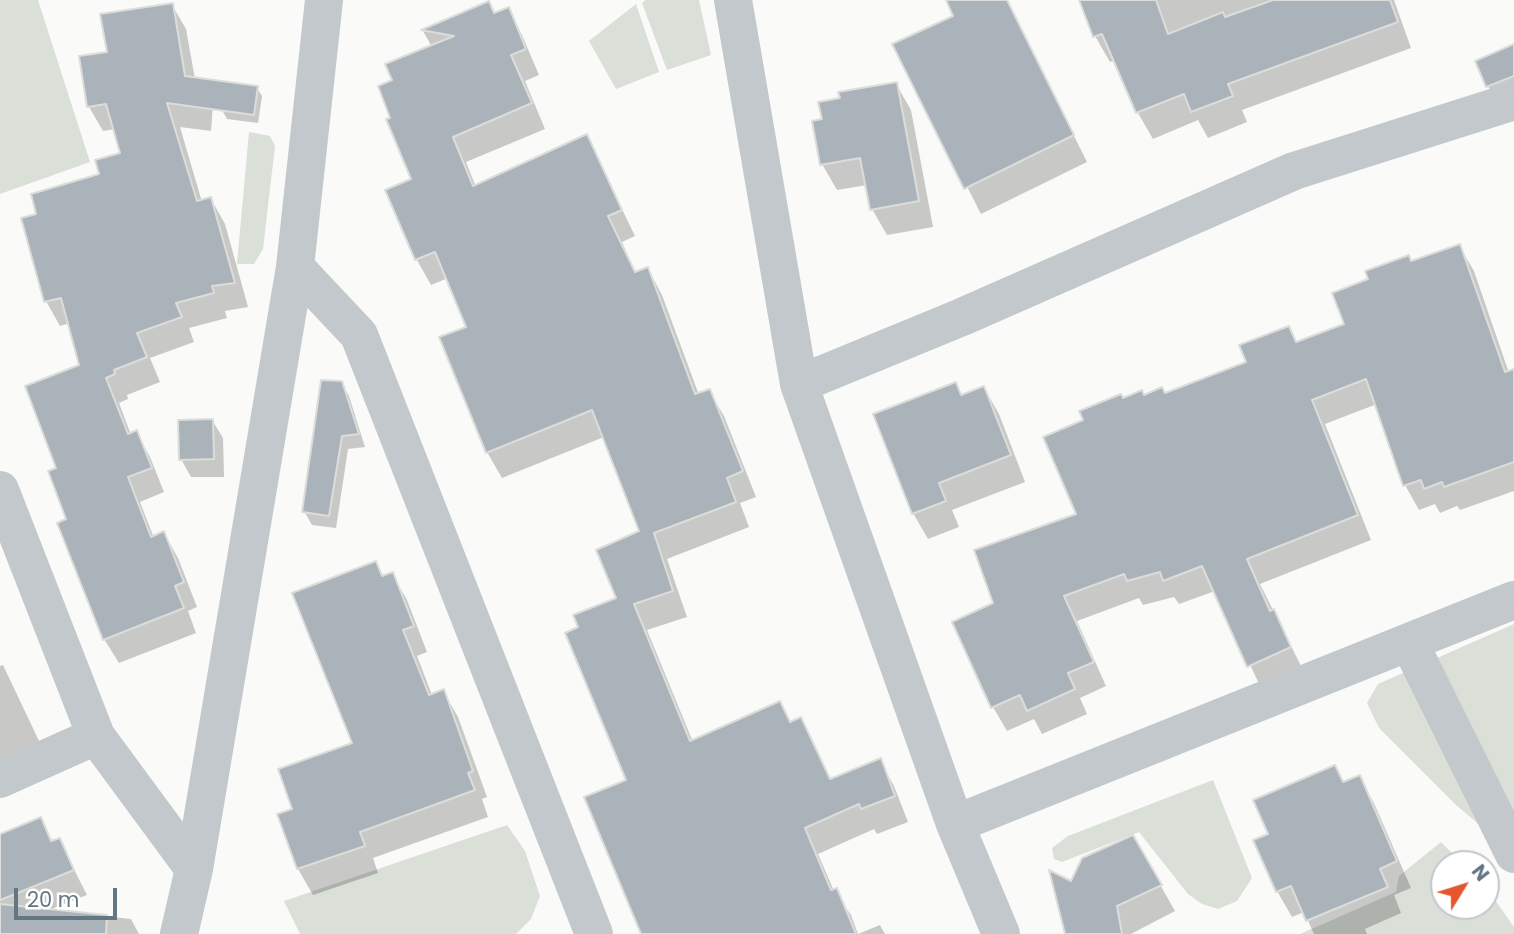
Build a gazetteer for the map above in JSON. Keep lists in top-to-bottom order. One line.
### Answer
{"scale_bar":"20 m","north":"top right"}
